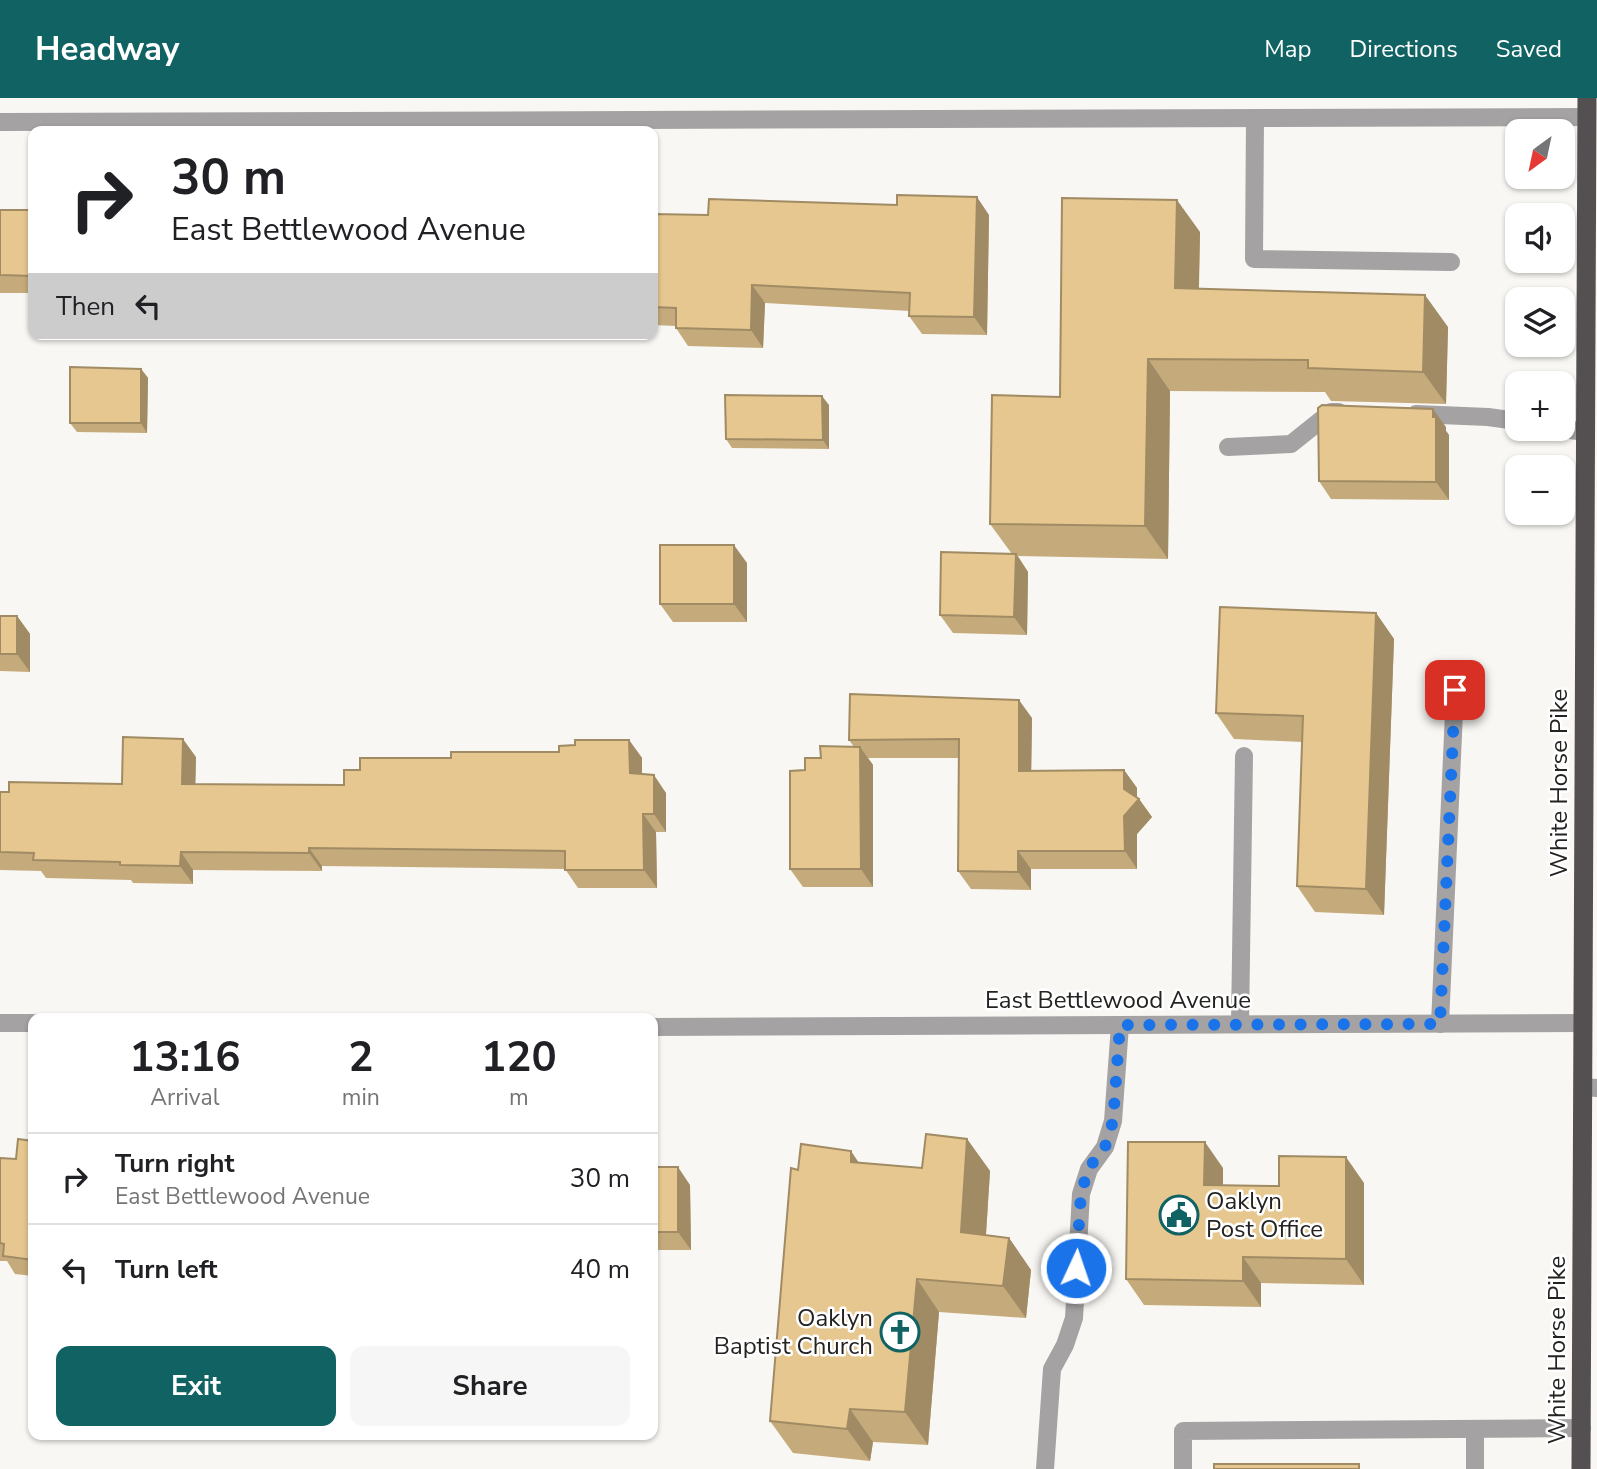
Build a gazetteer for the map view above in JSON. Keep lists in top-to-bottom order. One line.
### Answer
{"streets":{"highway":["White Horse Pike"],"street":["East Bettlewood Avenue"]},"crossings":[["White Horse Pike","East Bettlewood Avenue"]],"places":{"public building":["Oaklyn Post Office"],"church":["Oaklyn Baptist Church"]},"north":"bottom left","page":{"header":"Headway","nav":["Map","Directions","Saved"],"map_buttons":["+","−"],"turn":["30 m","East Bettlewood Avenue"],"then":"Then","eta":["13:16","Arrival","2","min","120","m"],"list":[{"name":"Turn right","note":"East Bettlewood Avenue","value":"30 m"},{"name":"Turn left","value":"40 m"}],"buttons":["Exit","Share"]}}
